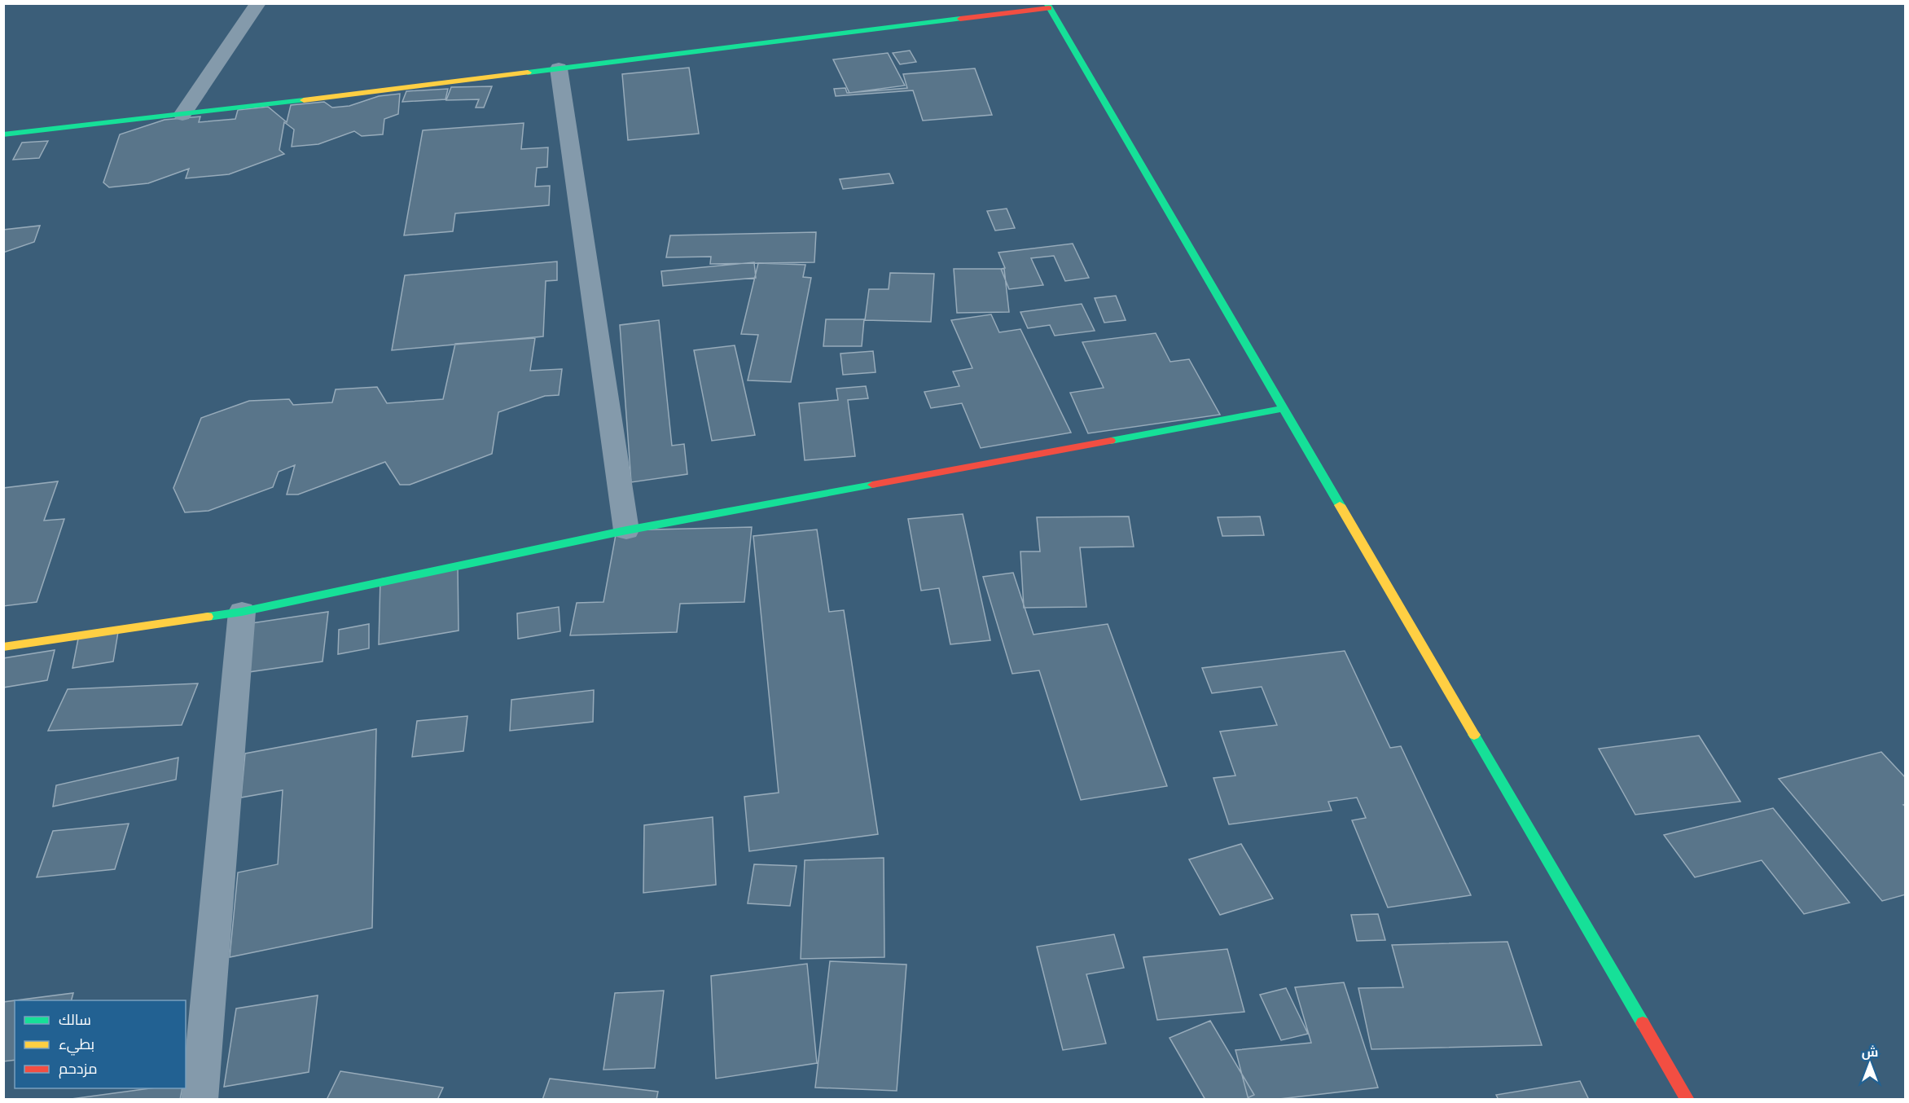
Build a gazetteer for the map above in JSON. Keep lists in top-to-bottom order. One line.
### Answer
{"legend":["سالك","بطيء","مزدحم"],"north":"top"}
